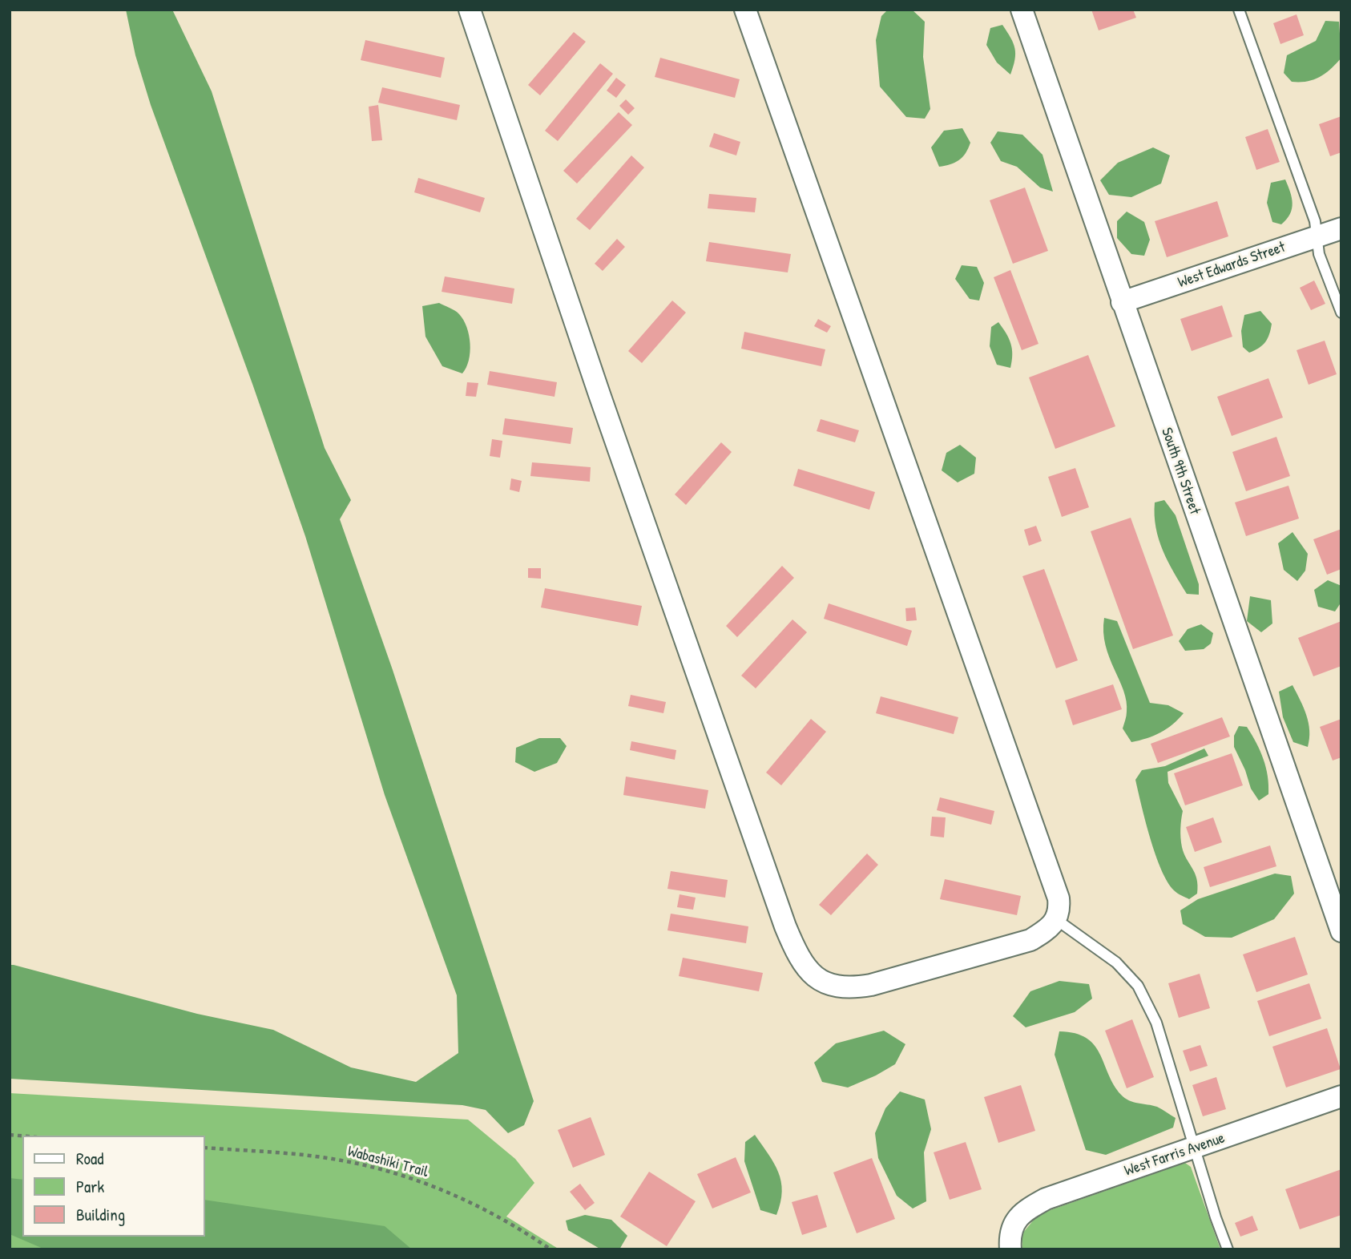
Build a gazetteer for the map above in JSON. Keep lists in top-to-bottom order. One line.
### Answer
{"streets":{"street":["West Edwards Street","South 9th Street","West Farris Avenue"],"path":["Wabashiki Trail"]},"crossings":[["West Edwards Street","South 9th Street"]],"legend":["Road","Park","Building"]}
